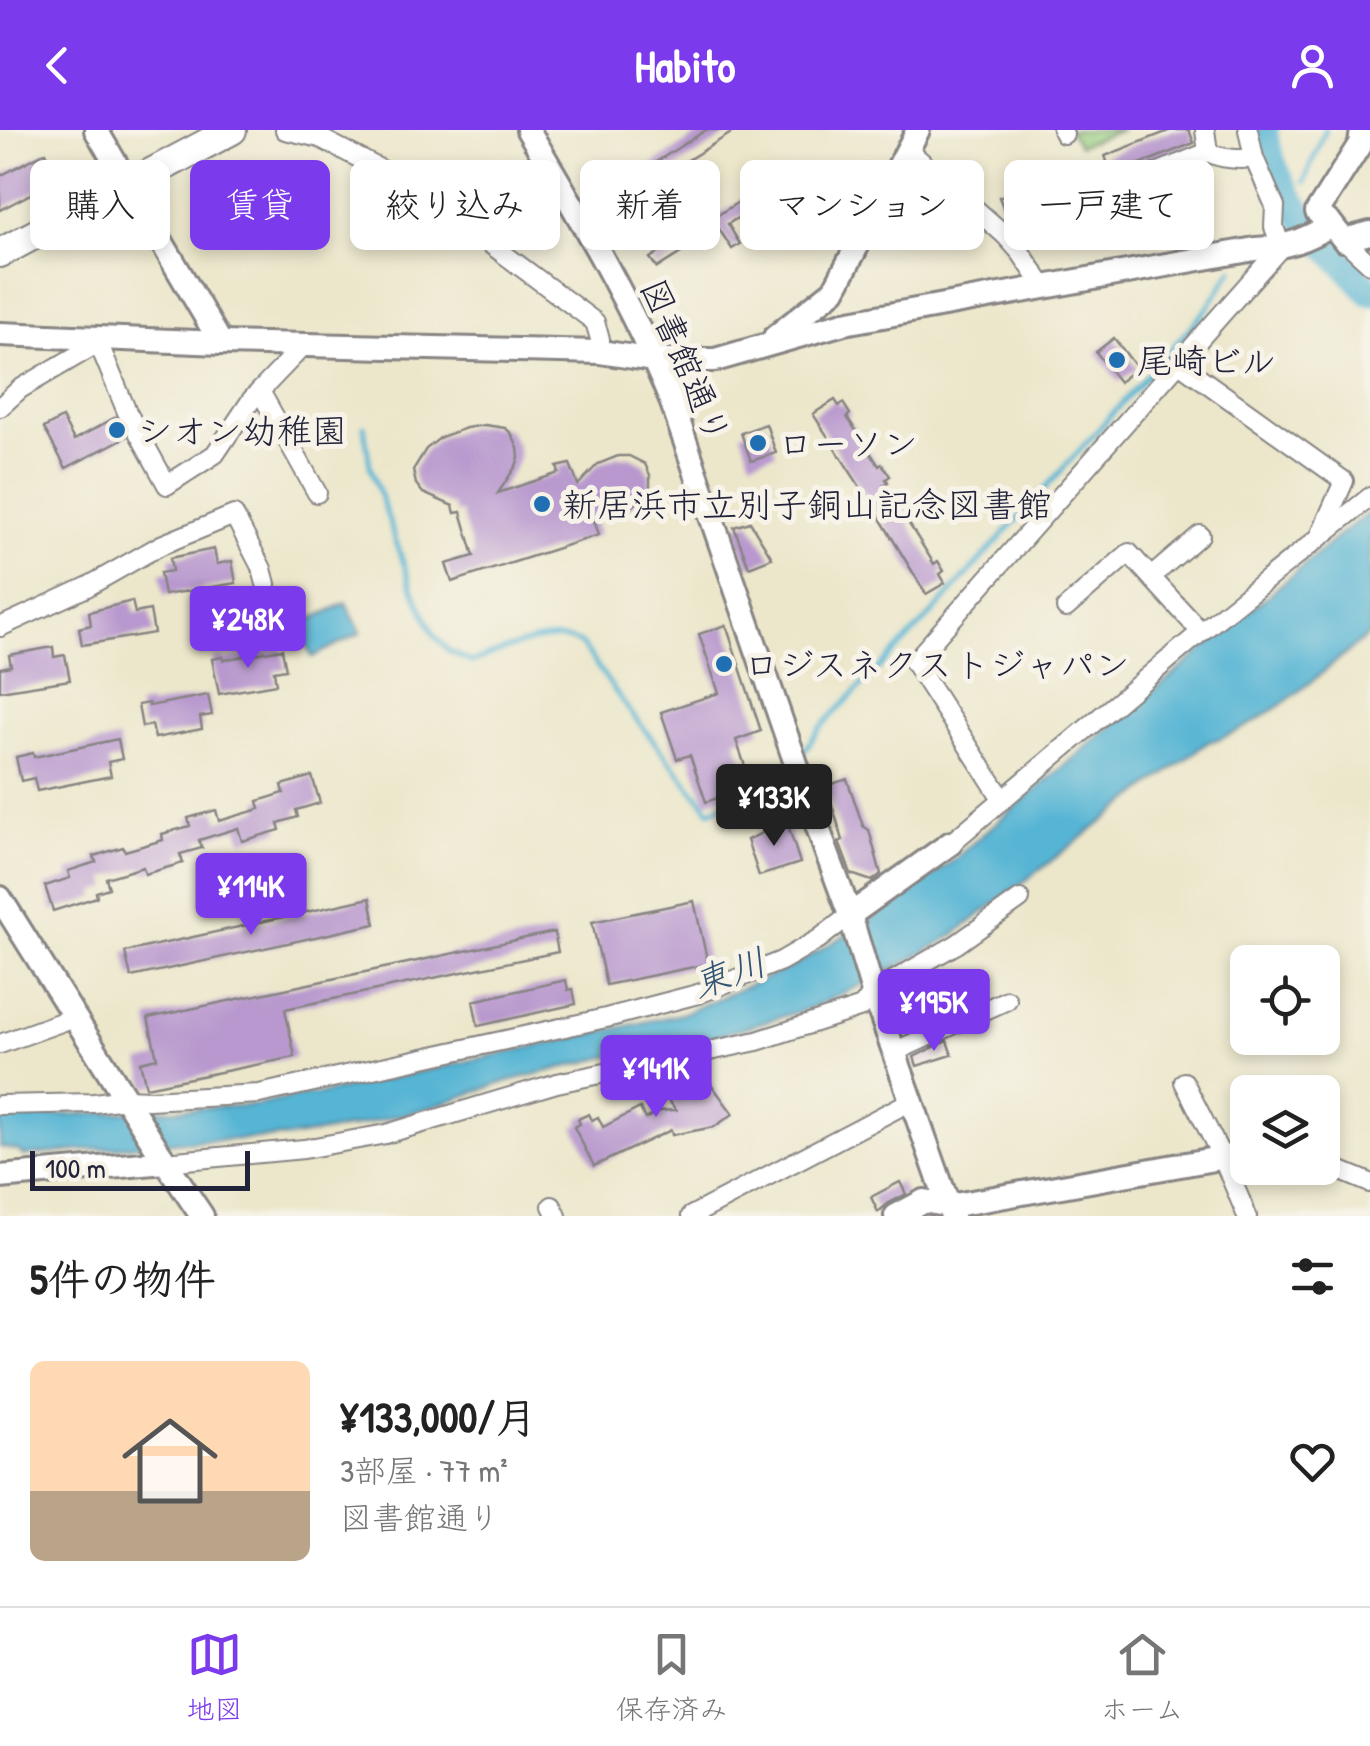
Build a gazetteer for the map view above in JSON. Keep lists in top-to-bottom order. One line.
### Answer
{"streets":{"street":["図書館通り"]},"water":["東川"],"places":["尾崎ビル","シオン幼稚園","ローソン","新居浜市立別子銅山記念図書館","ロジスネクストジャパン"],"scale_bar":"100 m","page":{"header":"Habito","chip":["購入","賃貸","絞り込み","新着","マンション","一戸建て"],"price":["¥248K","¥133K","¥114K","¥195K","¥141K"],"scale":"100 m","heading":"5件の物件","list":[{"name":"¥133,000/月","note":"3部屋 · 77 m² · 図書館通り"}],"tabs":["地図","保存済み","ホーム"]}}
